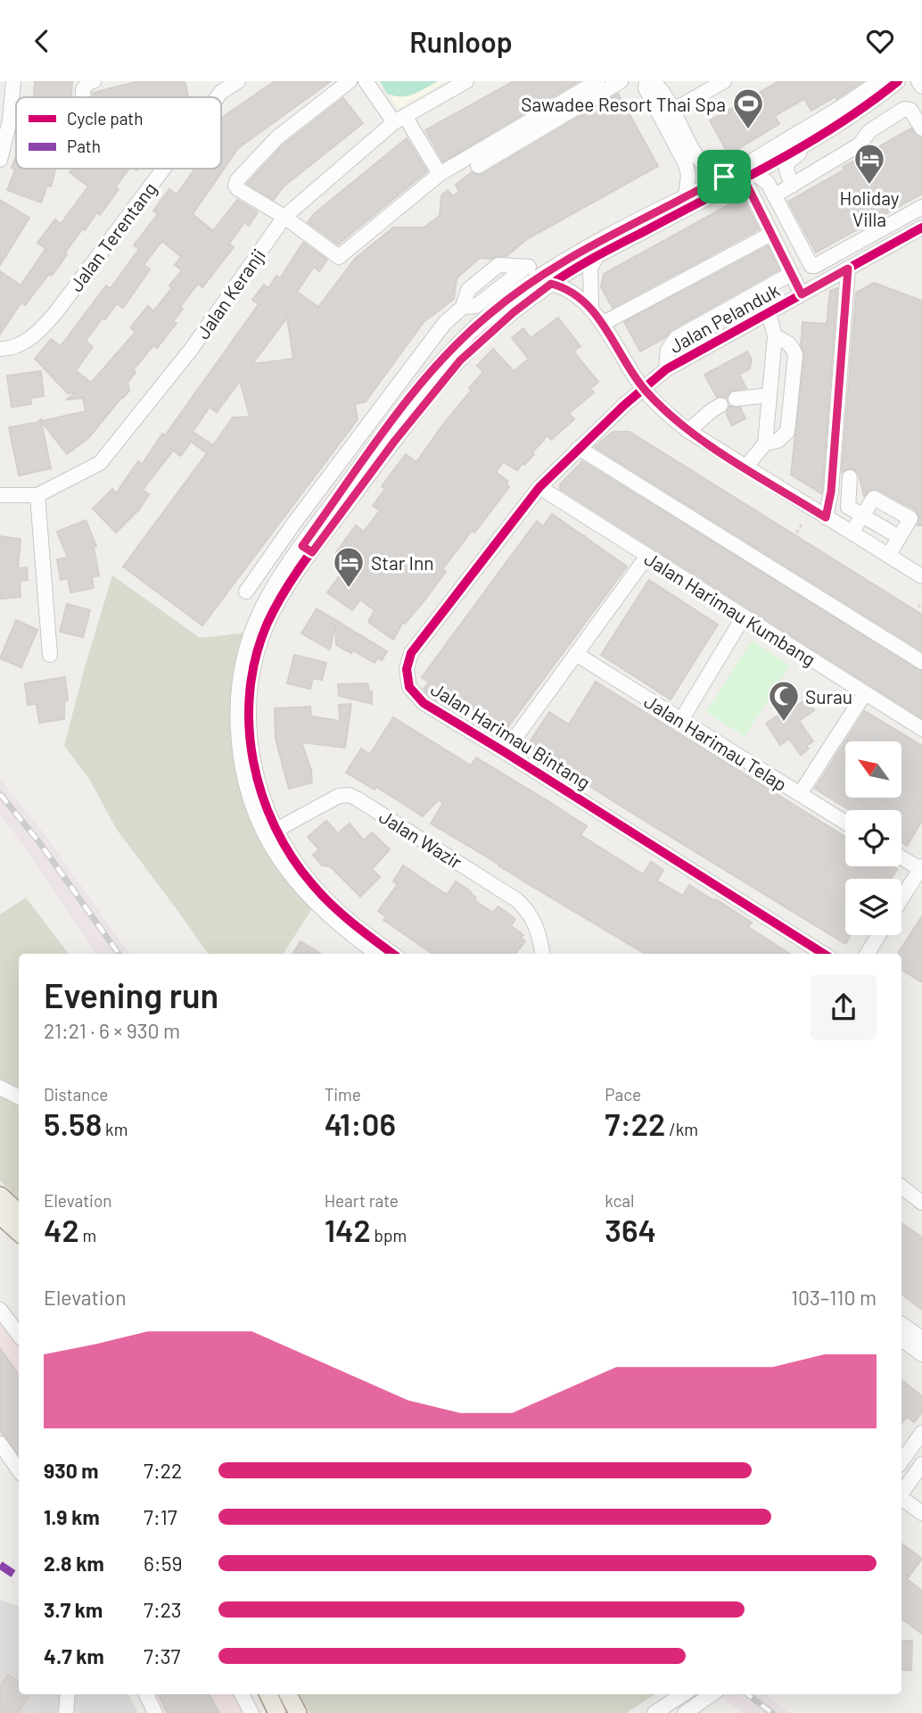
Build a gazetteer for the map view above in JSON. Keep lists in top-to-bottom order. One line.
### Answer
{"streets":{"street":["Jalan Terentang","Jalan Keranji","Jalan Pelanduk","Jalan Harimau Kumbang","Jalan Harimau Bintang","Jalan Harimau Telap","Jalan Wazir"]},"crossings":[["Jalan Pelanduk","Jalan Harimau Bintang"],["Jalan Harimau Kumbang","Jalan Harimau Bintang"]],"places":{"sports":["Sawadee Resort Thai Spa"],"hotel":["Holiday Villa","Star Inn"],"mosque":["Surau"]},"legend":["Cycle path","Path"],"north":"top left","page":{"header":"Runloop","heading":["Evening run","21:21 · 6 × 930 m"],"stats":[["Distance","5.58 km"],["Time","41:06"],["Pace","7:22 /km"],["Elevation","42 m"],["Heart rate","142 bpm"],["kcal","364"]],"chart":["Elevation","103–110 m"],"list":[{"name":"930 m","note":"7:22"},{"name":"1.9 km","note":"7:17"},{"name":"2.8 km","note":"6:59"},{"name":"3.7 km","note":"7:23"},{"name":"4.7 km","note":"7:37"}]}}
